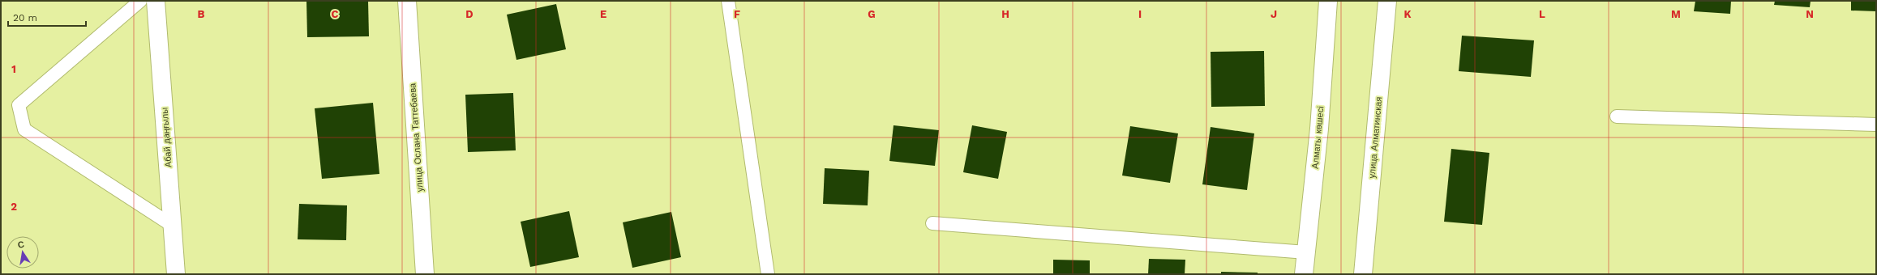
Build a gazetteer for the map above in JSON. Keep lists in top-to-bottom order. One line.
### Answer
{"streets":{"street":["Абай даңғылы","улица Ослана Таттебаева","Алматы көшесі","улица Алматинская"]},"scale_bar":"20 m","north":"top","grid":{"columns":["B","C","D","E","F","G","H","I","J","K","L","M","N"],"rows":["1","2"]}}
